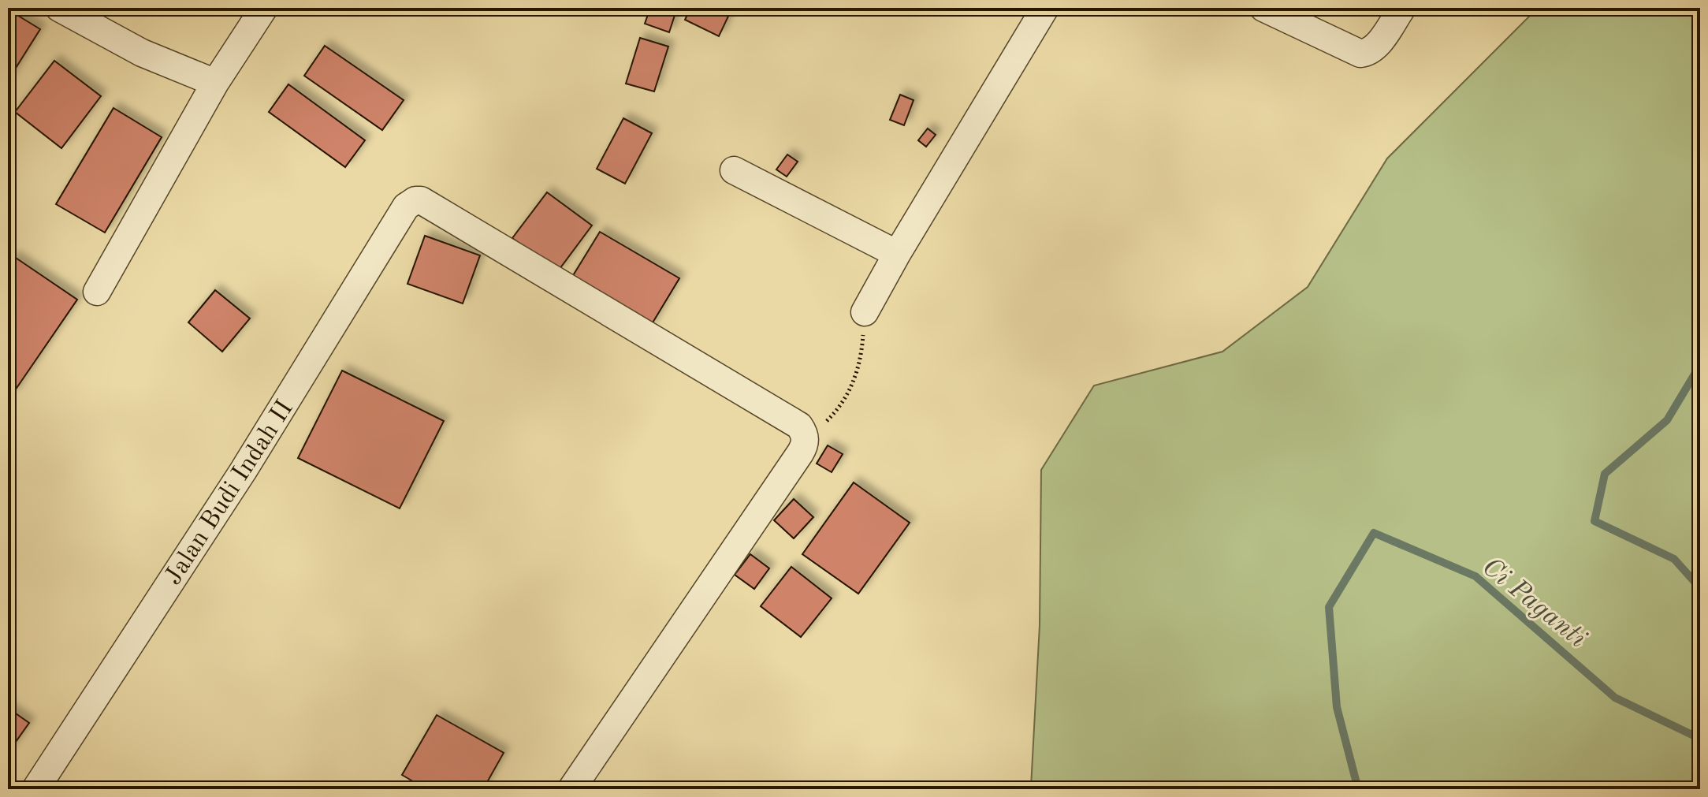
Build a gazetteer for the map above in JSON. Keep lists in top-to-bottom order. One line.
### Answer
{"streets":{"street":["Jalan Budi Indah II"]},"water":["Ci Paganti"]}
